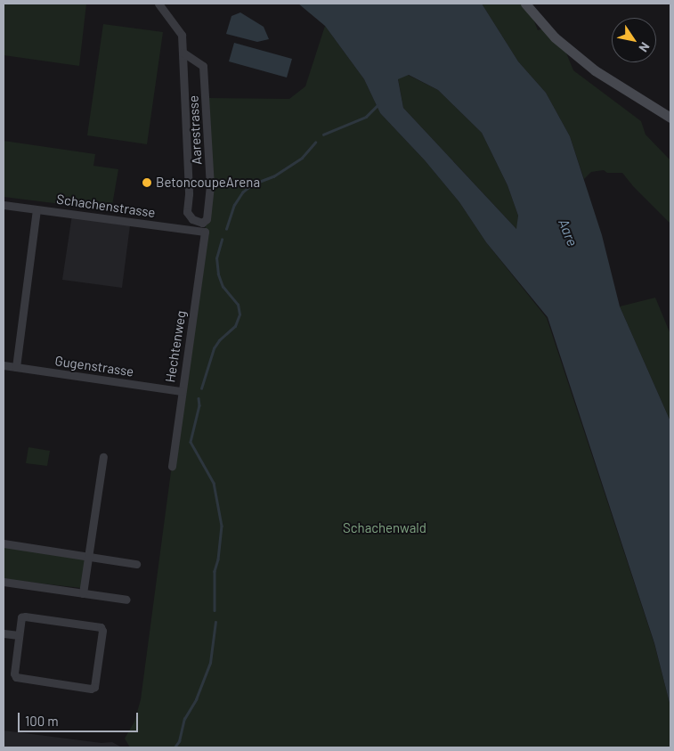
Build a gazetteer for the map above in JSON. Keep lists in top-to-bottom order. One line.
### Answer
{"streets":{"street":["Aarestrasse","Schachenstrasse","Hechtenweg","Gugenstrasse"]},"crossings":[["Schachenstrasse","Hechtenweg"],["Hechtenweg","Gugenstrasse"]],"water":["Aare"],"parks":["Schachenwald"],"places":["BetoncoupeArena"],"scale_bar":"100 m","north":"bottom right"}
